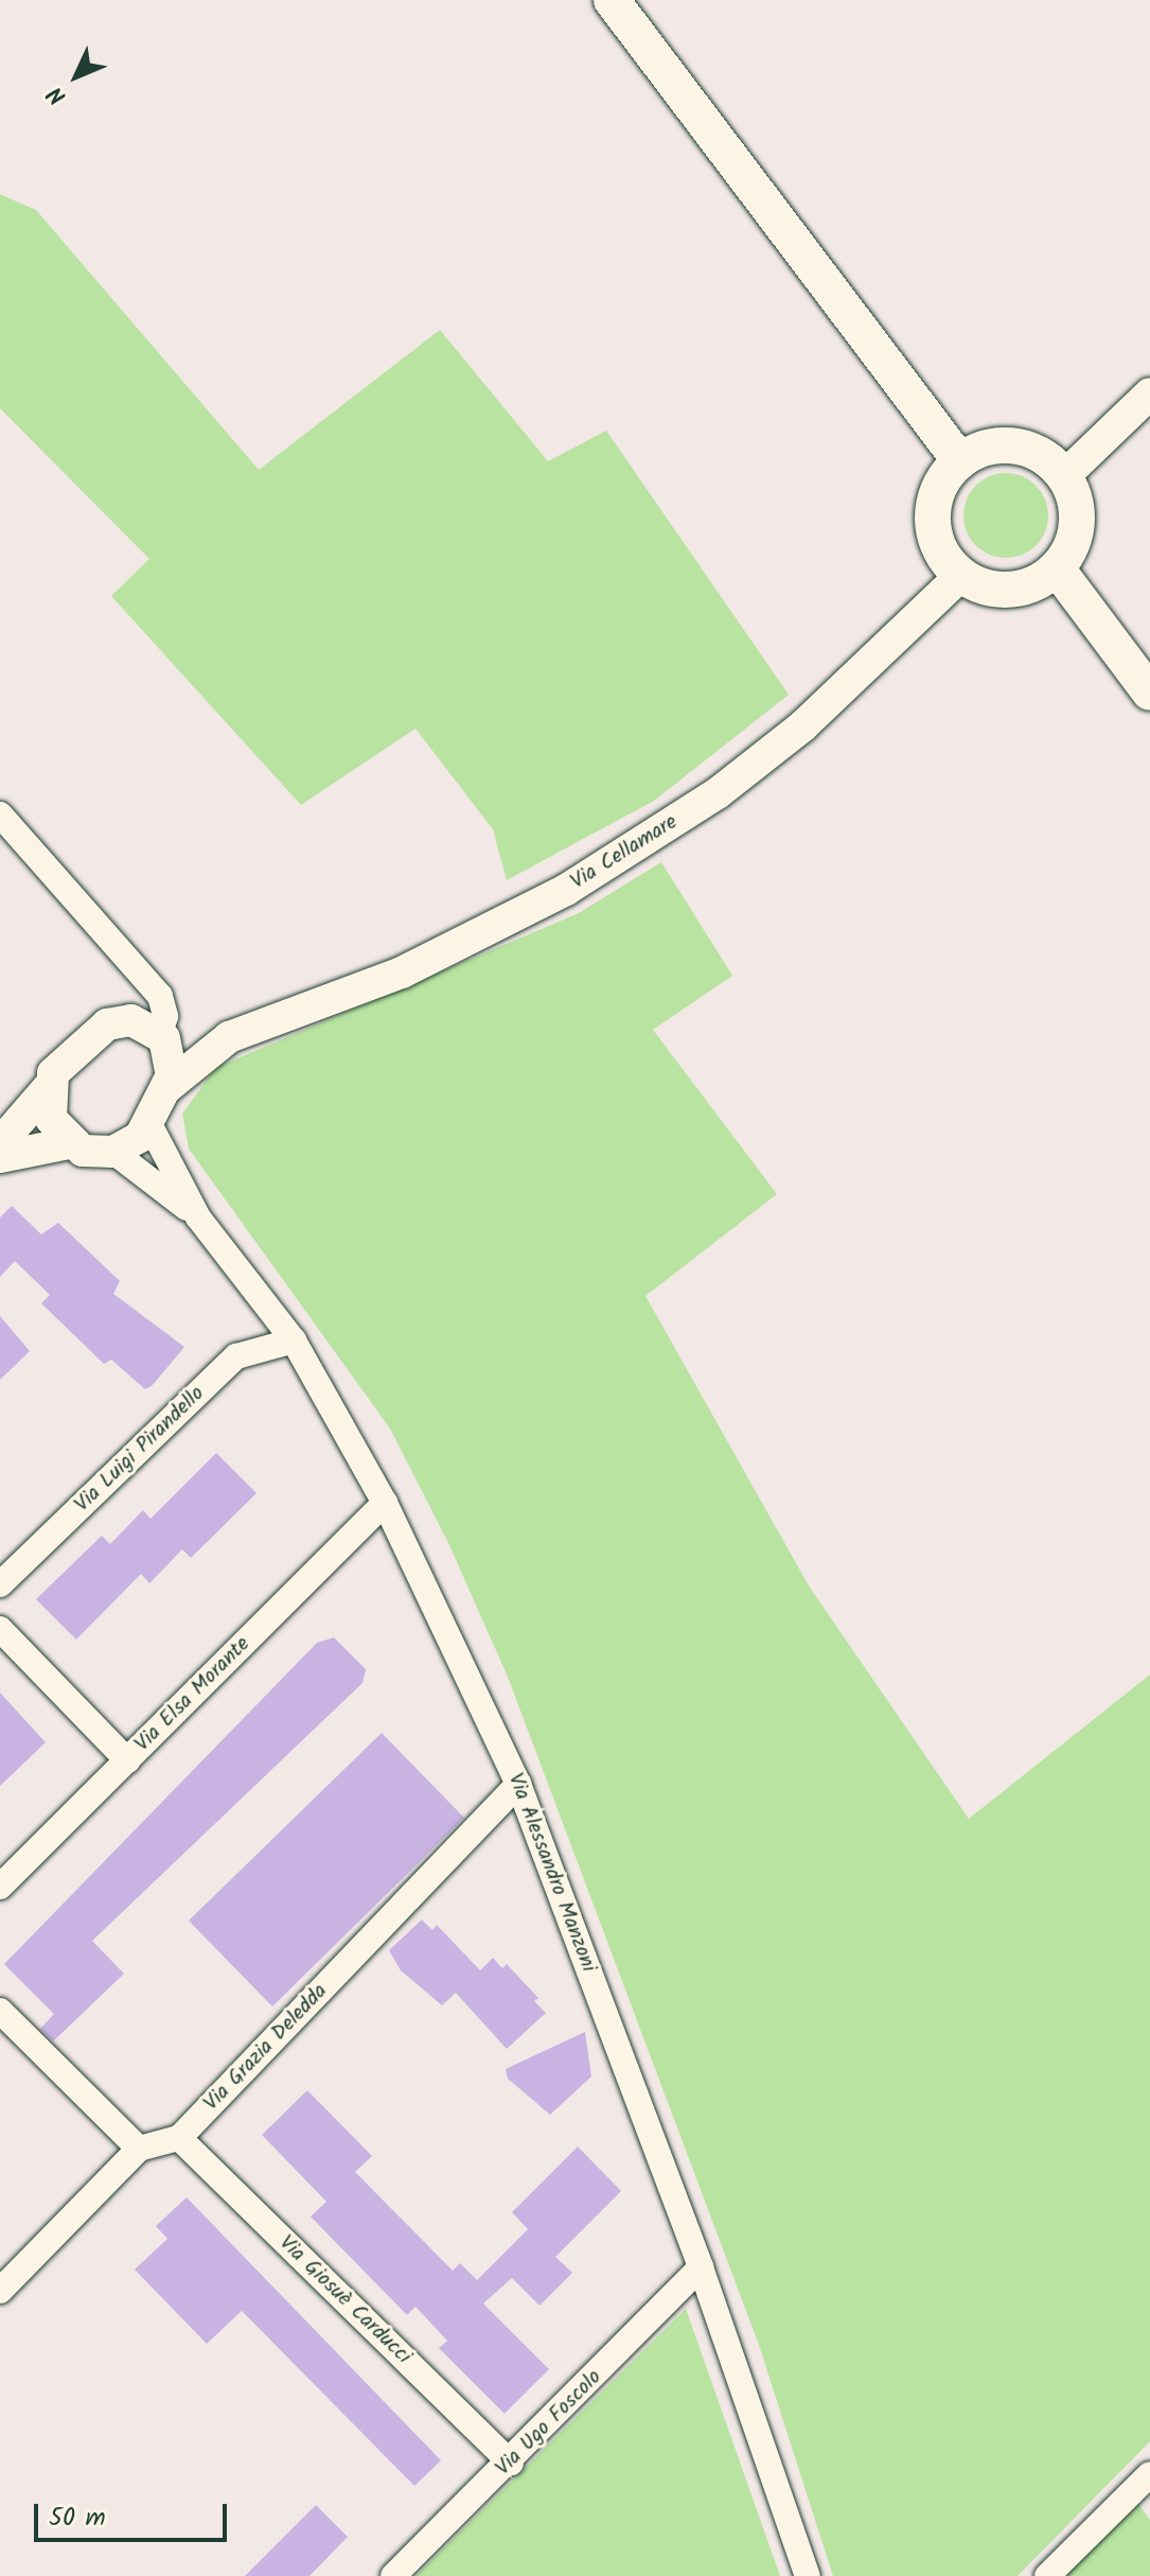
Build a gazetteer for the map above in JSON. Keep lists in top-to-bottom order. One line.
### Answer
{"streets":{"street":["Via Cellamare","Via Luigi Pirandello","Via Elsa Morante","Via Alessandro Manzoni","Via Grazia Deledda","Via Giosuè Carducci","Via Ugo Foscolo"]},"crossings":[["Via Cellamare","Via Alessandro Manzoni"],["Via Luigi Pirandello","Via Alessandro Manzoni"],["Via Elsa Morante","Via Alessandro Manzoni"],["Via Alessandro Manzoni","Via Grazia Deledda"],["Via Alessandro Manzoni","Via Ugo Foscolo"],["Via Grazia Deledda","Via Giosuè Carducci"],["Via Giosuè Carducci","Via Ugo Foscolo"]],"scale_bar":"50 m","north":"bottom left"}
